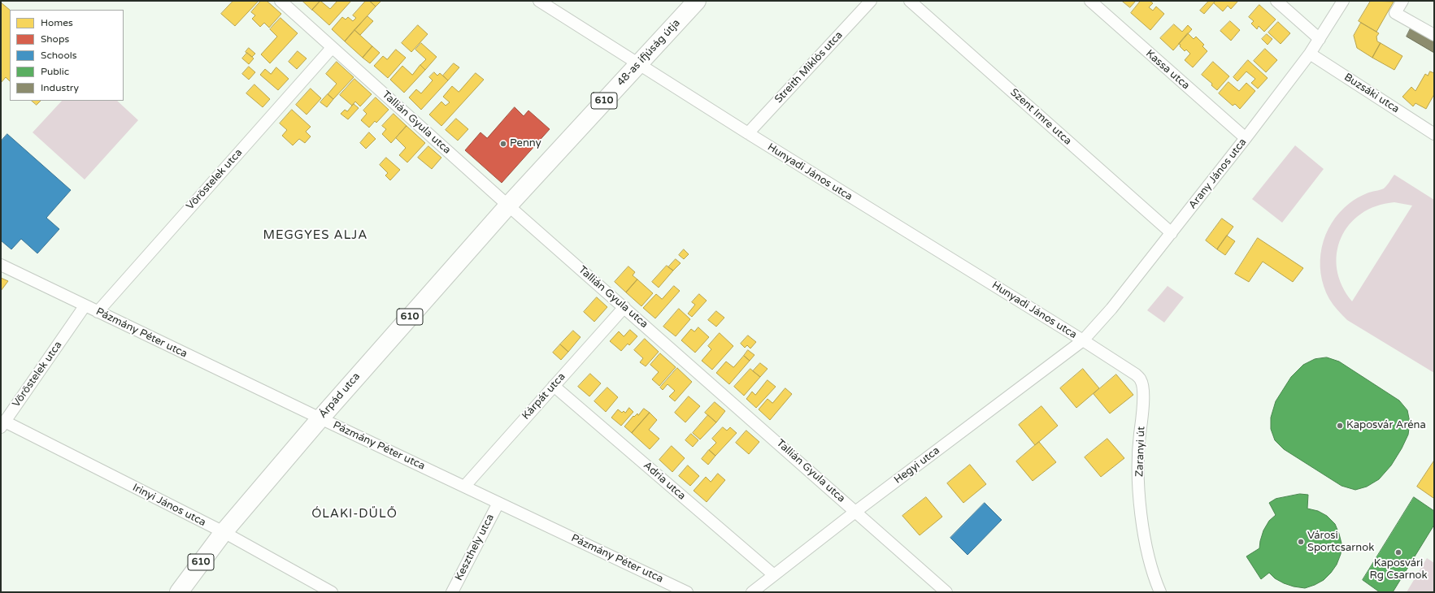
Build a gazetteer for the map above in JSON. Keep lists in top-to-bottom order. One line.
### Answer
{"streets":{"main road":["48-as ifjúság útja","610","Árpád utca"],"street":["Streith Miklós utca","Kassa utca","Buzsáki utca","Szent Imre utca","Tallián Gyula utca","Hunyadi János utca","Arany János utca","Vöröstelek utca","Pázmány Péter utca","Kárpát utca","Zaranyi út","Hegyi utca","Adria utca","Irinyi János utca","Keszthely utca"]},"crossings":[["48-as ifjúság útja","Tallián Gyula utca"],["48-as ifjúság útja","Hunyadi János utca"],["48-as ifjúság útja","Árpád utca"],["Streith Miklós utca","Hunyadi János utca"],["Kassa utca","Arany János utca"],["Buzsáki utca","Arany János utca"],["Szent Imre utca","Arany János utca"],["Tallián Gyula utca","Vöröstelek utca"],["Tallián Gyula utca","Árpád utca"],["Tallián Gyula utca","Kárpát utca"],["Tallián Gyula utca","Hegyi utca"],["Hunyadi János utca","Arany János utca"],["Hunyadi János utca","Zaranyi út"],["Hunyadi János utca","Hegyi utca"],["Arany János utca","Zaranyi út"],["Arany János utca","Hegyi utca"],["Vöröstelek utca","Pázmány Péter utca"],["Vöröstelek utca","Irinyi János utca"],["Pázmány Péter utca","Árpád utca"],["Pázmány Péter utca","Kárpát utca"],["Pázmány Péter utca","Keszthely utca"],["Árpád utca","Irinyi János utca"],["Kárpát utca","Adria utca"],["Zaranyi út","Hegyi utca"],["Hegyi utca","Adria utca"]],"districts":["MEGGYES ALJA","ÓLAKI-DŰLŐ"],"places":["Penny","Kaposvár Aréna","Városi Sportcsarnok","Kaposvári Rg Csarnok"],"legend":["Homes","Shops","Schools","Public","Industry"]}
